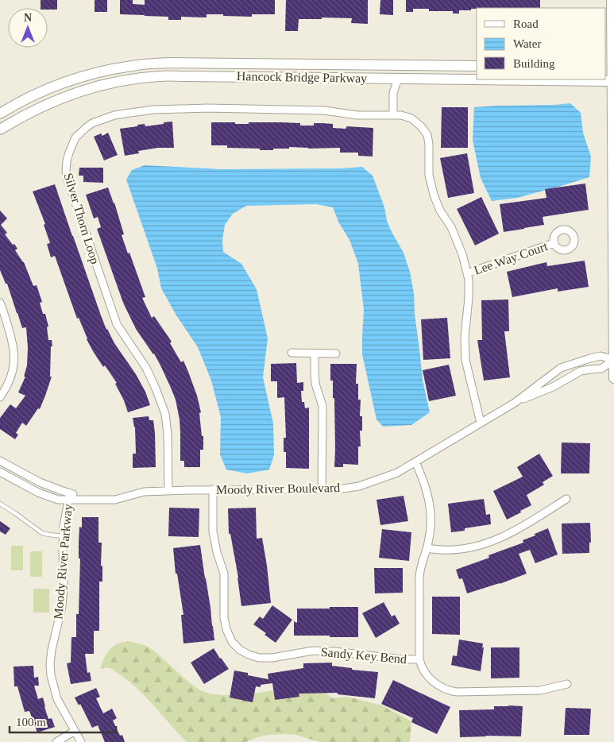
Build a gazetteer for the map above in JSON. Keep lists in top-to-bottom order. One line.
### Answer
{"streets":{"main road":["Hancock Bridge Parkway"],"street":["Silver Thorn Loop","Lee Way Court","Moody River Boulevard","Moody River Parkway","Sandy Key Bend"]},"crossings":[["Silver Thorn Loop","Lee Way Court"],["Silver Thorn Loop","Moody River Boulevard"],["Moody River Boulevard","Moody River Parkway"],["Moody River Boulevard","Sandy Key Bend"]],"legend":["Road","Water","Building"],"scale_bar":"100 m","north":"top"}
